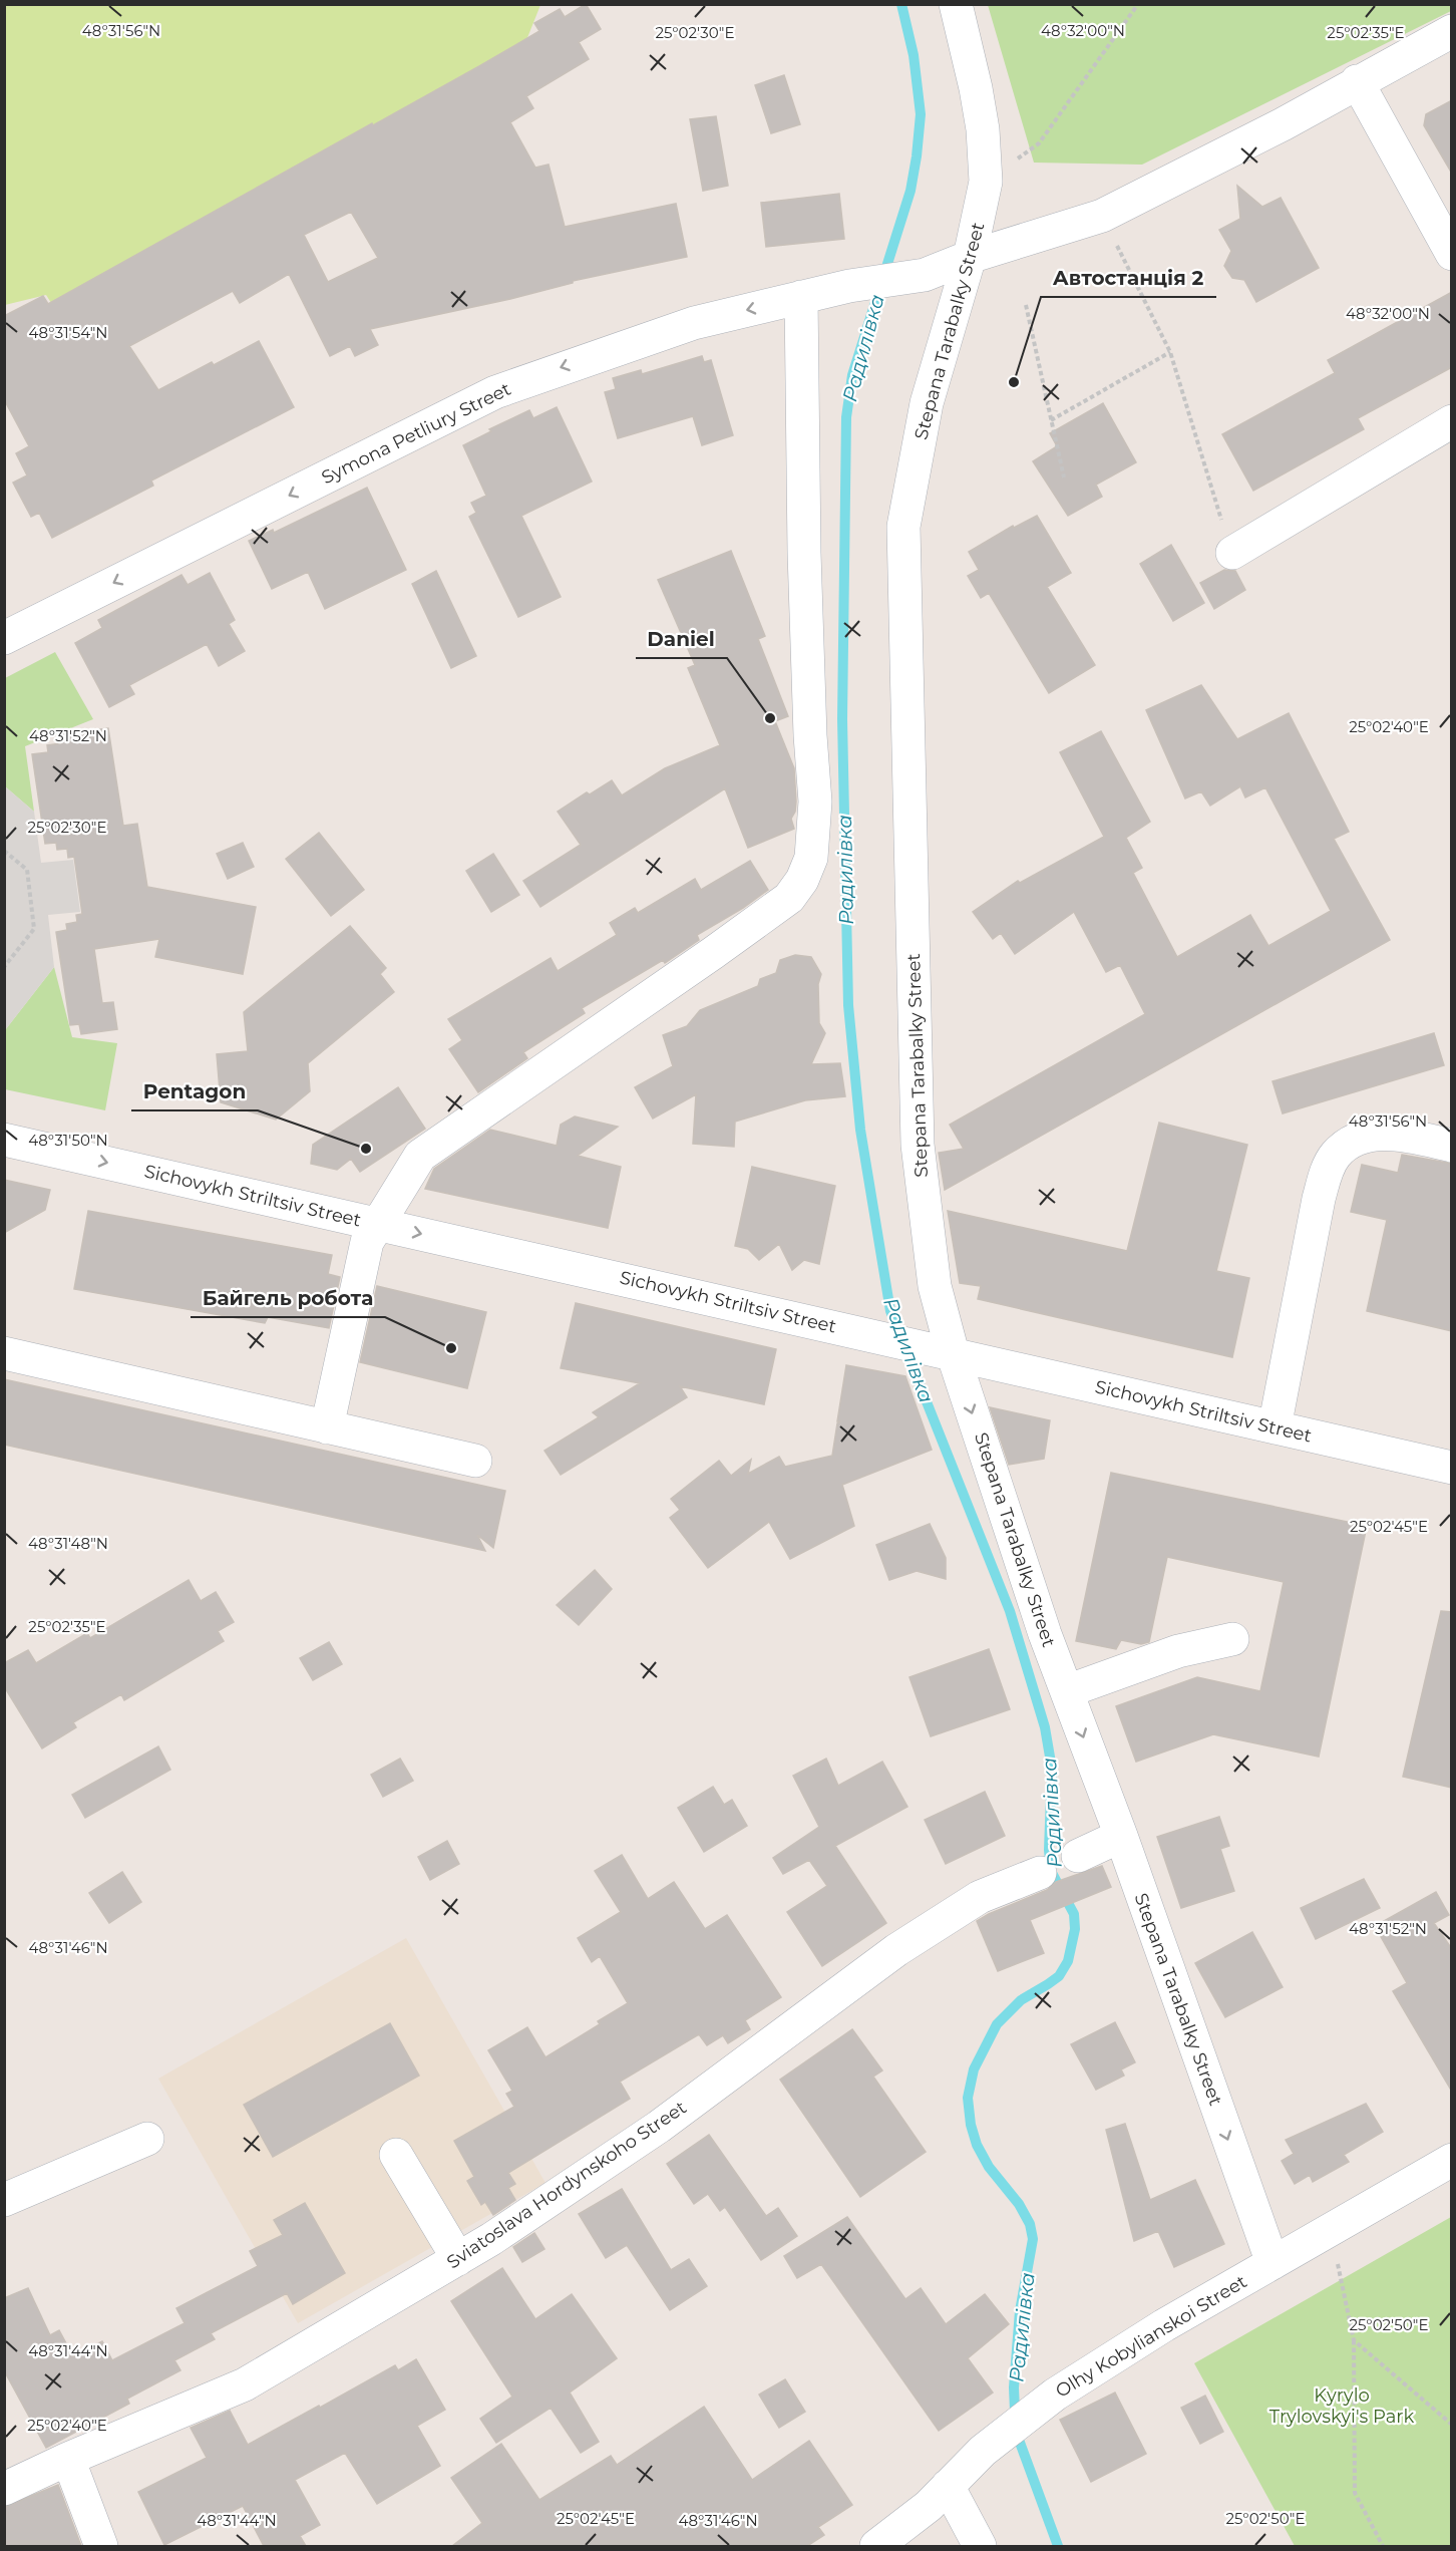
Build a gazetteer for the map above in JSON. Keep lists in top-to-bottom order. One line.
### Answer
{"streets":{"street":["Stepana Tarabalky Street","Symona Petliury Street","Sichovykh Striltsiv Street","Sviatoslava Hordynskoho Street","Olhy Kobylianskoi Street"]},"crossings":[["Stepana Tarabalky Street","Symona Petliury Street"],["Stepana Tarabalky Street","Sichovykh Striltsiv Street"],["Stepana Tarabalky Street","Olhy Kobylianskoi Street"]],"one_way":["Stepana Tarabalky Street","Symona Petliury Street"],"water":["Радилівка"],"parks":["Kyrylo Trylovskyi's Park"],"places":["Автостанція 2","Daniel","Pentagon","Байгель робота"],"coordinates":["48°31'56\"N","48°32'00\"N","25°02'30\"E","25°02'35\"E","48°31'54\"N","25°02'40\"E","48°31'52\"N","48°31'50\"N","25°02'45\"E","48°31'48\"N","48°31'46\"N","25°02'50\"E","48°31'44\"N"]}
